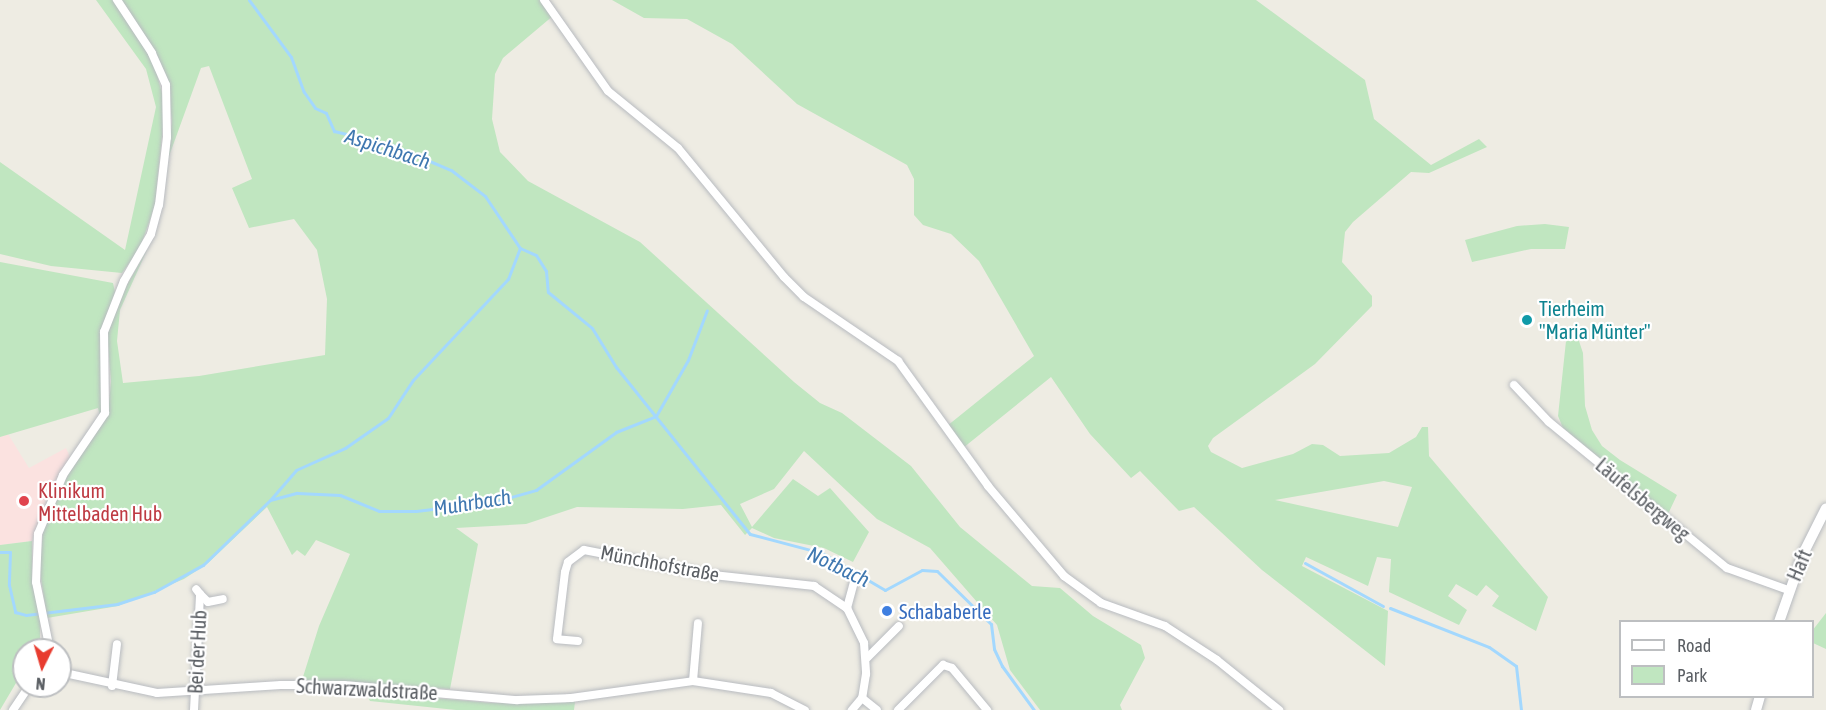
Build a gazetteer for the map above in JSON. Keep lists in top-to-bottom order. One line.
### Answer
{"streets":{"main road":["Haft"],"street":["Läufelsbergweg","Münchhofstraße","Bei der Hub","Schwarzwaldstraße"]},"crossings":[["Läufelsbergweg","Haft"],["Bei der Hub","Schwarzwaldstraße"]],"water":["Aspichbach","Muhrbach","Notbach"],"places":["Tierheim \"Maria Münter\"","Klinikum Mittelbaden Hub","Schababerle"],"legend":["Road","Park"],"north":"bottom"}
